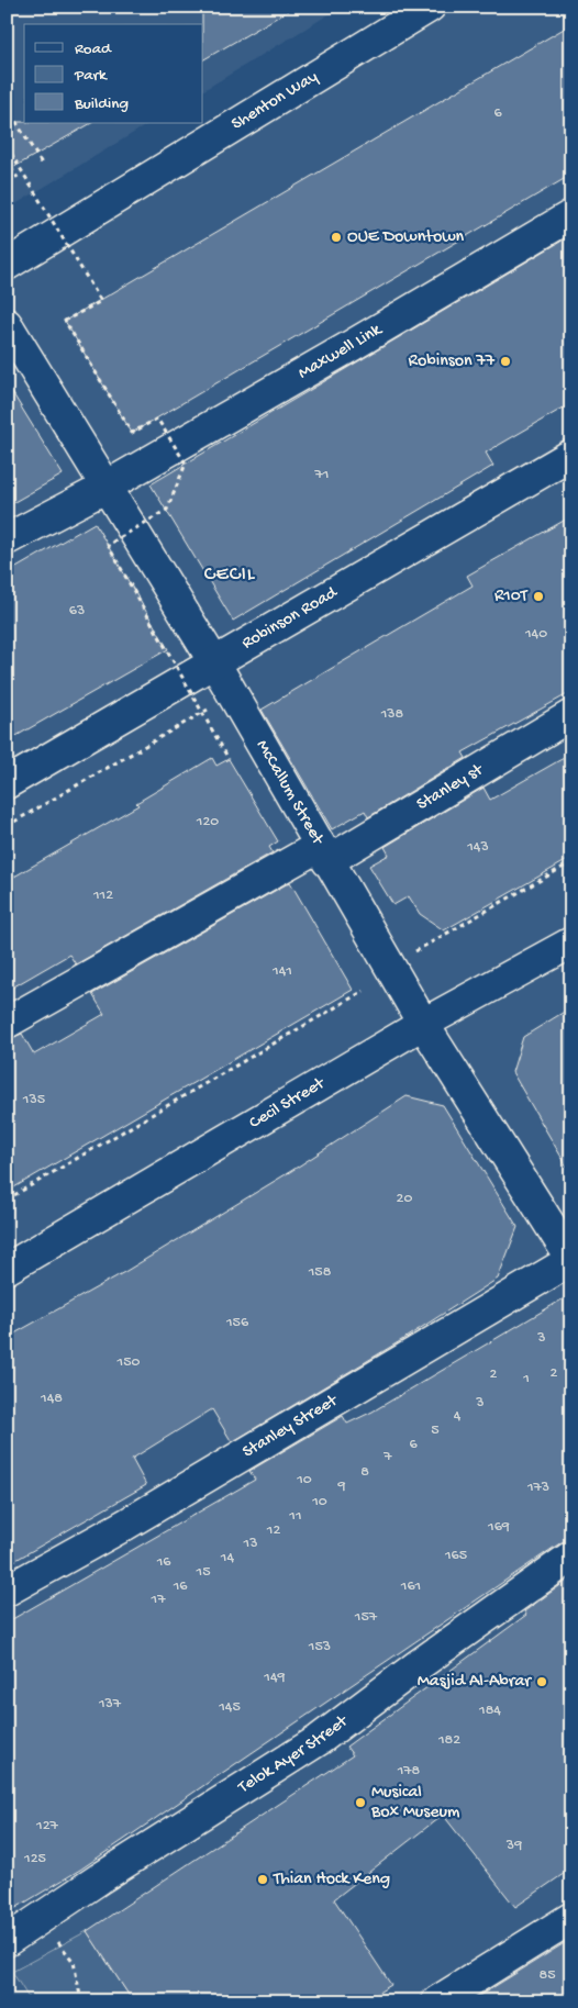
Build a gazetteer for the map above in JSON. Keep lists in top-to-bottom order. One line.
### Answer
{"streets":{"main road":["Shenton Way","Maxwell Link","Robinson Road","Stanley st","McCallum Street","Cecil Street","Stanley Street","Telok Ayer Street"]},"crossings":[["Maxwell Link","McCallum Street"],["Robinson Road","McCallum Street"],["Stanley st","McCallum Street"],["McCallum Street","Cecil Street"],["McCallum Street","Stanley Street"]],"districts":["CECIL"],"places":["OUE Downtown","Robinson 77","R10T","Masjid Al-Abrar","Musical Box Museum","Thian Hock Keng"],"house_numbers":["6","71","63","140","138","120","143","112","141","135","20","158","156","3","150","2","2","1","148","3","4","5","6","7","8","10","9","173","10","11","169","12","13","165","14","16","15","16","161","17","157","153","149","137","145","184","182","178","127","39","125","85"],"legend":["Road","Park","Building"]}
